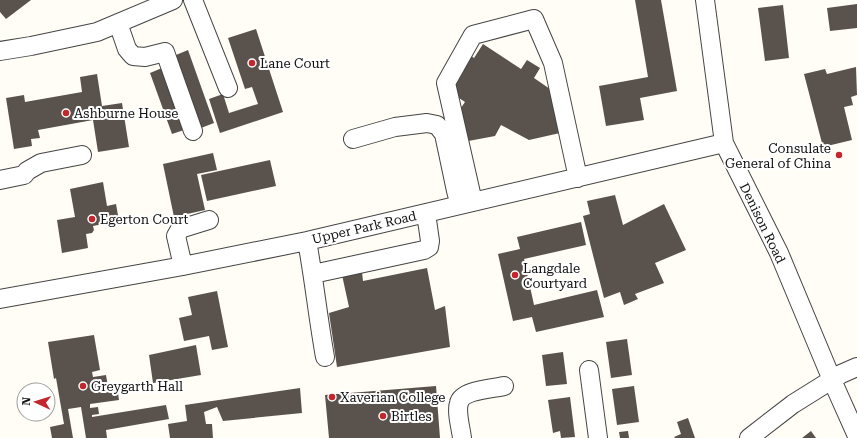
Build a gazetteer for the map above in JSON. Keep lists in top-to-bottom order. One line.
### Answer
{"streets":{"street":["Denison Road","Upper Park Road"]},"crossings":[["Denison Road","Upper Park Road"]],"places":["Lane Court","Ashburne House","Consulate General of China","Egerton Court","Langdale Courtyard","Greygarth Hall","Xaverian College","Birtles"],"north":"left"}
